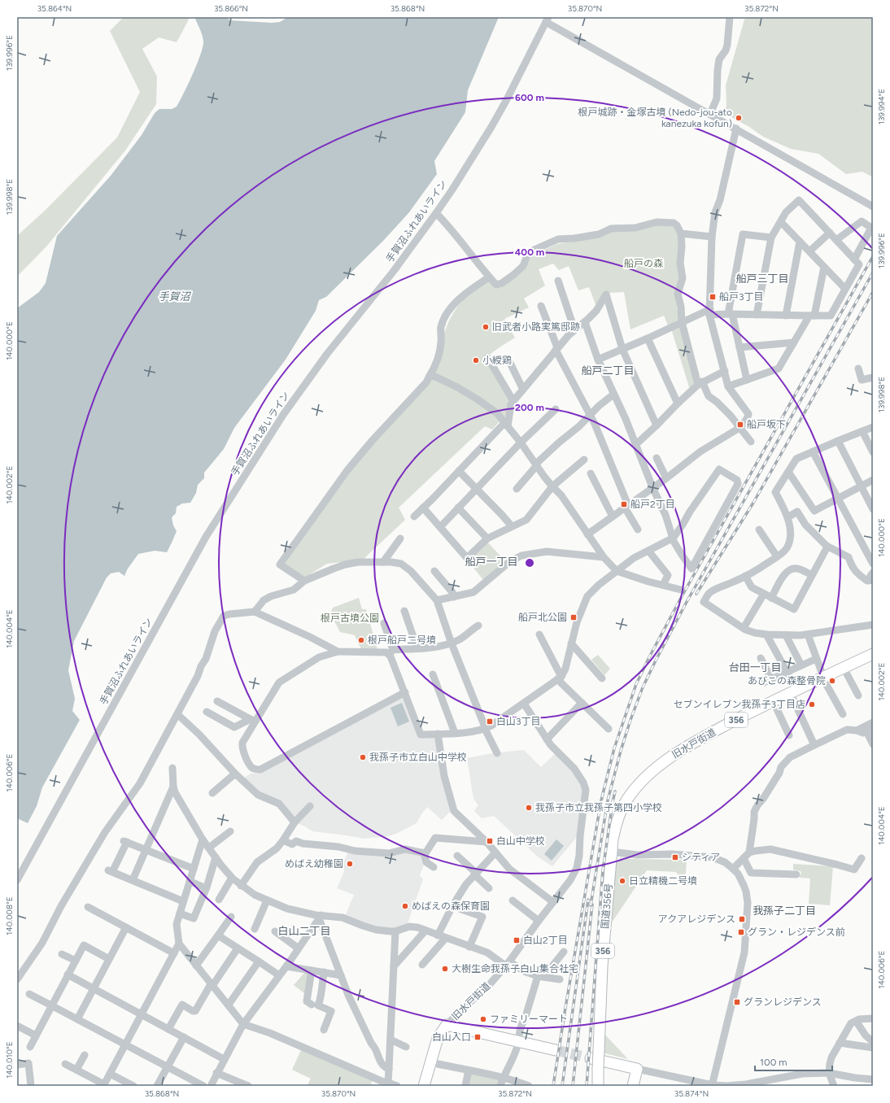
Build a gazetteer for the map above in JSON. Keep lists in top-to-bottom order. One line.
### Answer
{"streets":{"highway":["356","旧水戸街道","国道356号"],"street":["手賀沼ふれあいライン"]},"crossings":[["旧水戸街道","国道356号"]],"districts":["船戸三丁目","船戸二丁目","船戸一丁目","台田一丁目","我孫子二丁目","白山二丁目"],"water":["手賀沼"],"parks":["船戸の森","根戸古墳公園"],"places":{"other":["根戸城跡・金塚古墳 (Nedo-jou-ato kanezuka kofun)","旧武者小路実篤邸跡","小綬鶏","根戸船戸二号墳","あびこの森整骨院","セブンイレブン我孫子3丁目店","我孫子市立白山中学校","我孫子市立我孫子第四小学校","めばえ幼稚園","日立精機二号墳","めばえの森保育園","大樹生命我孫子白山集合社宅","ファミリーマート"],"transit":["船戸3丁目","船戸坂下","船戸2丁目","船戸北公園","白山3丁目","白山中学校","シティア","アクアレジデンス","グラン・レジデンス前","白山2丁目","グランレジデンス","白山入口"]},"scale_bar":"100 m","coordinates":["35.864°N","35.866°N","35.868°N","35.870°N","35.872°N","139.996°E","139.994°E","139.998°E","140.000°E","140.002°E","140.004°E","140.006°E","140.008°E","140.010°E","35.874°N"],"rings":["600 m","400 m","200 m"]}
